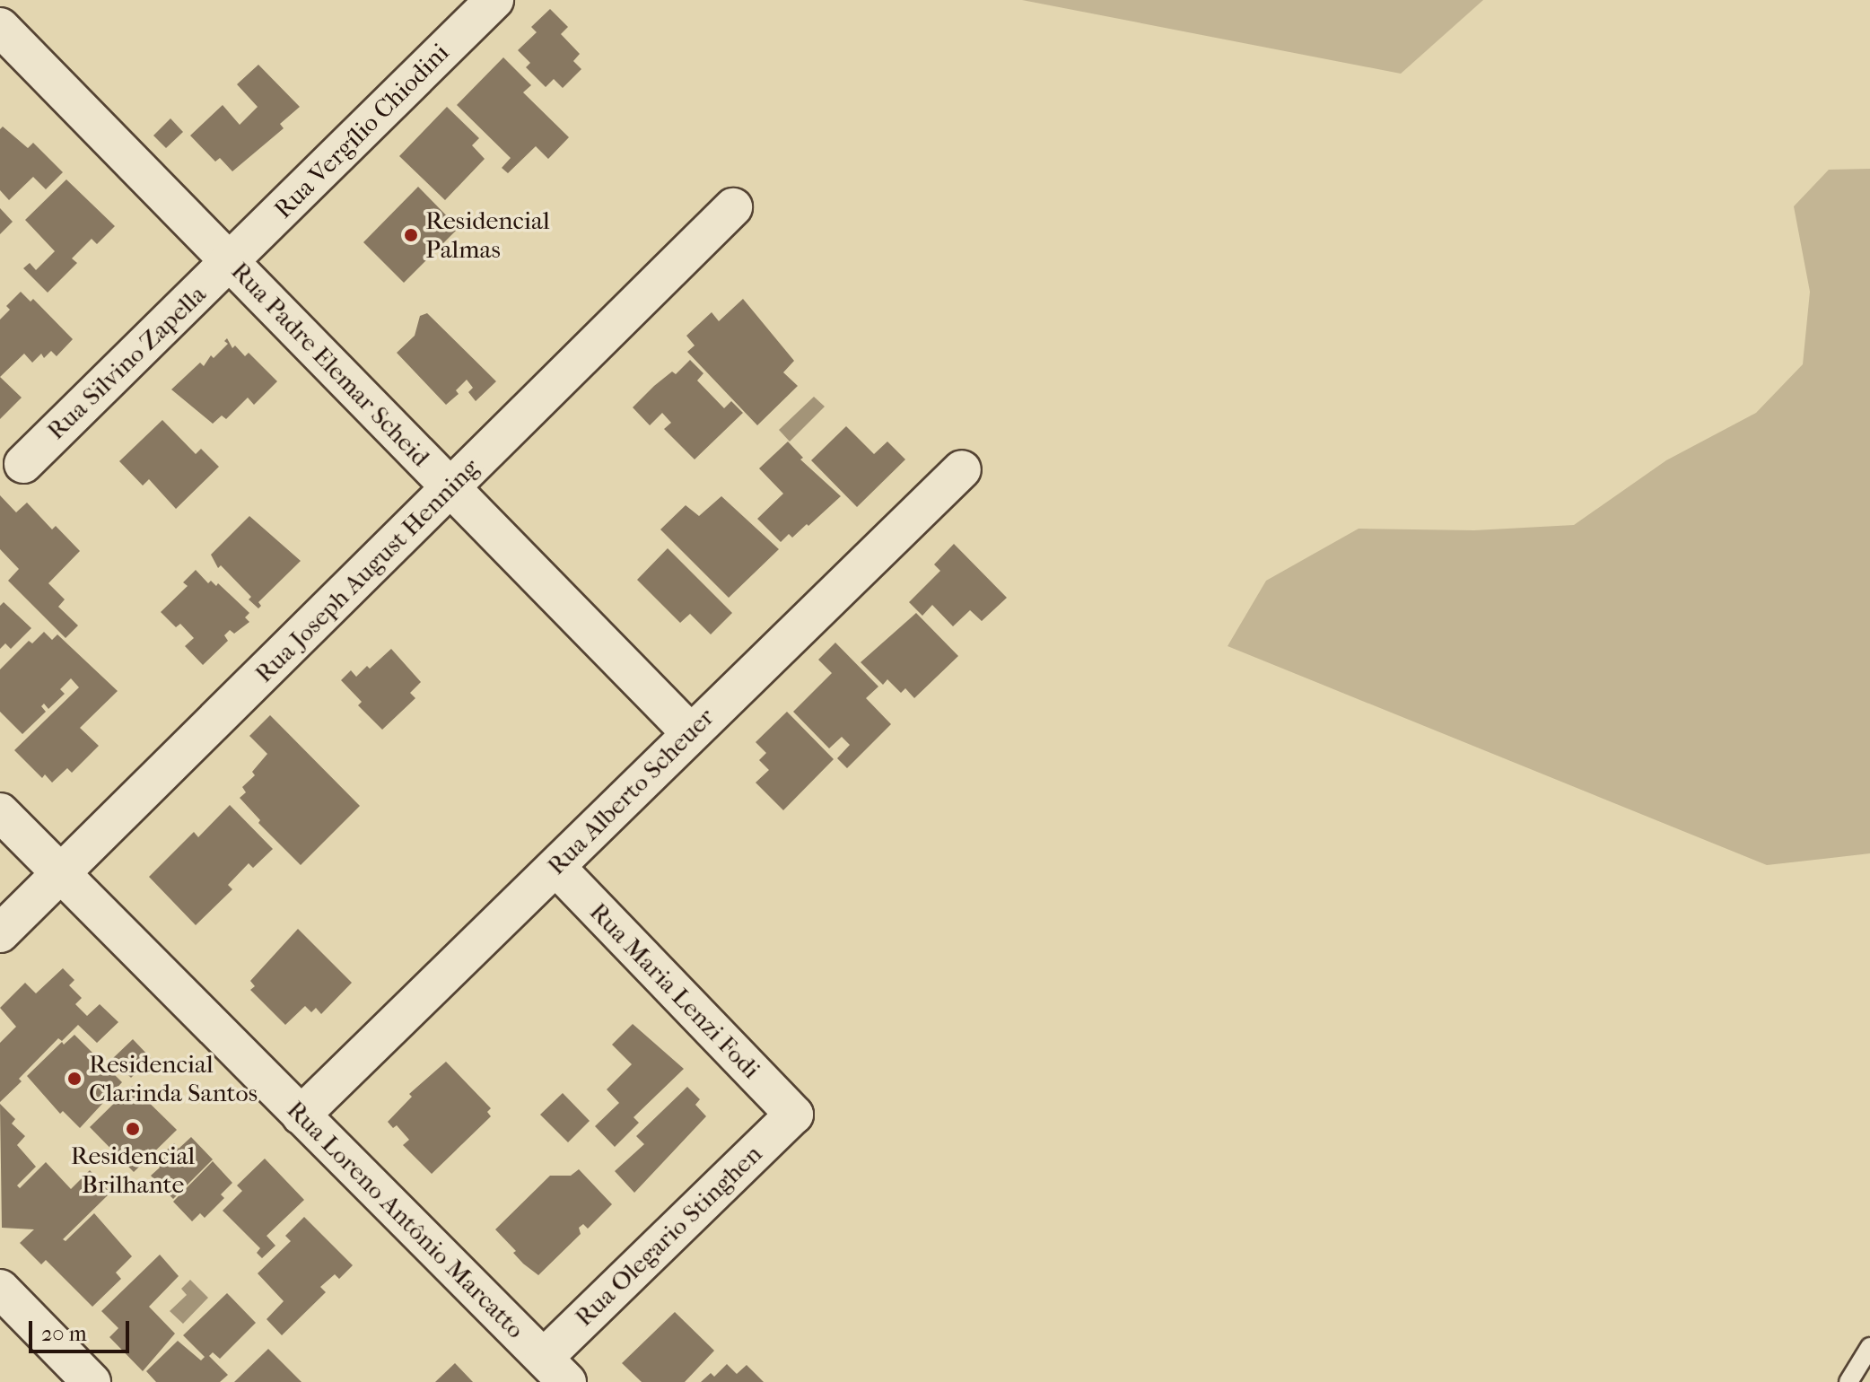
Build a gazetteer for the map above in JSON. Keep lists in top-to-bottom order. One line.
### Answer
{"streets":{"street":["Rua Vergílio Chiodini","Rua Silvino Zapella","Rua Padre Elemar Scheid","Rua Joseph August Henning","Rua Alberto Scheuer","Rua Maria Lenzi Fodi","Rua Loreno Antônio Marcatto","Rua Olegario Stinghen"]},"crossings":[["Rua Vergílio Chiodini","Rua Silvino Zapella"],["Rua Vergílio Chiodini","Rua Padre Elemar Scheid"],["Rua Silvino Zapella","Rua Padre Elemar Scheid"],["Rua Padre Elemar Scheid","Rua Joseph August Henning"],["Rua Padre Elemar Scheid","Rua Alberto Scheuer"],["Rua Joseph August Henning","Rua Loreno Antônio Marcatto"],["Rua Alberto Scheuer","Rua Maria Lenzi Fodi"],["Rua Alberto Scheuer","Rua Loreno Antônio Marcatto"],["Rua Maria Lenzi Fodi","Rua Olegario Stinghen"],["Rua Loreno Antônio Marcatto","Rua Olegario Stinghen"]],"places":["Residencial Palmas","Residencial Clarinda Santos","Residencial Brilhante"],"scale_bar":"20 m"}
